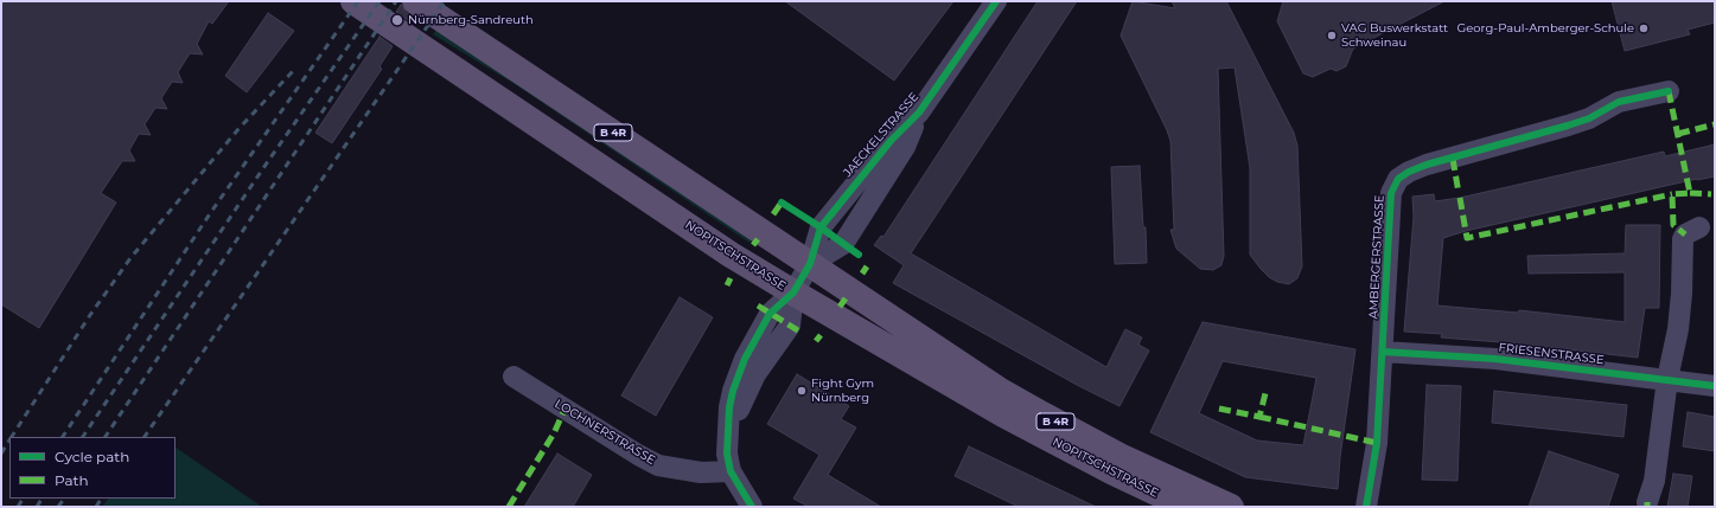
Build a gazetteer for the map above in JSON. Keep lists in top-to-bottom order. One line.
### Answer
{"streets":{"main road":["B 4R","NOPITSCHSTRASSE"],"street":["JAECKELSTRASSE","AMBERGERSTRASSE","FRIESENSTRASSE","LOCHNERSTRASSE"]},"crossings":[["JAECKELSTRASSE","NOPITSCHSTRASSE"],["AMBERGERSTRASSE","FRIESENSTRASSE"]],"places":["Nürnberg-Sandreuth","Georg-Paul-Amberger-Schule","VAG Buswerkstatt Schweinau","Fight Gym Nürnberg"],"legend":["Cycle path","Path"]}
